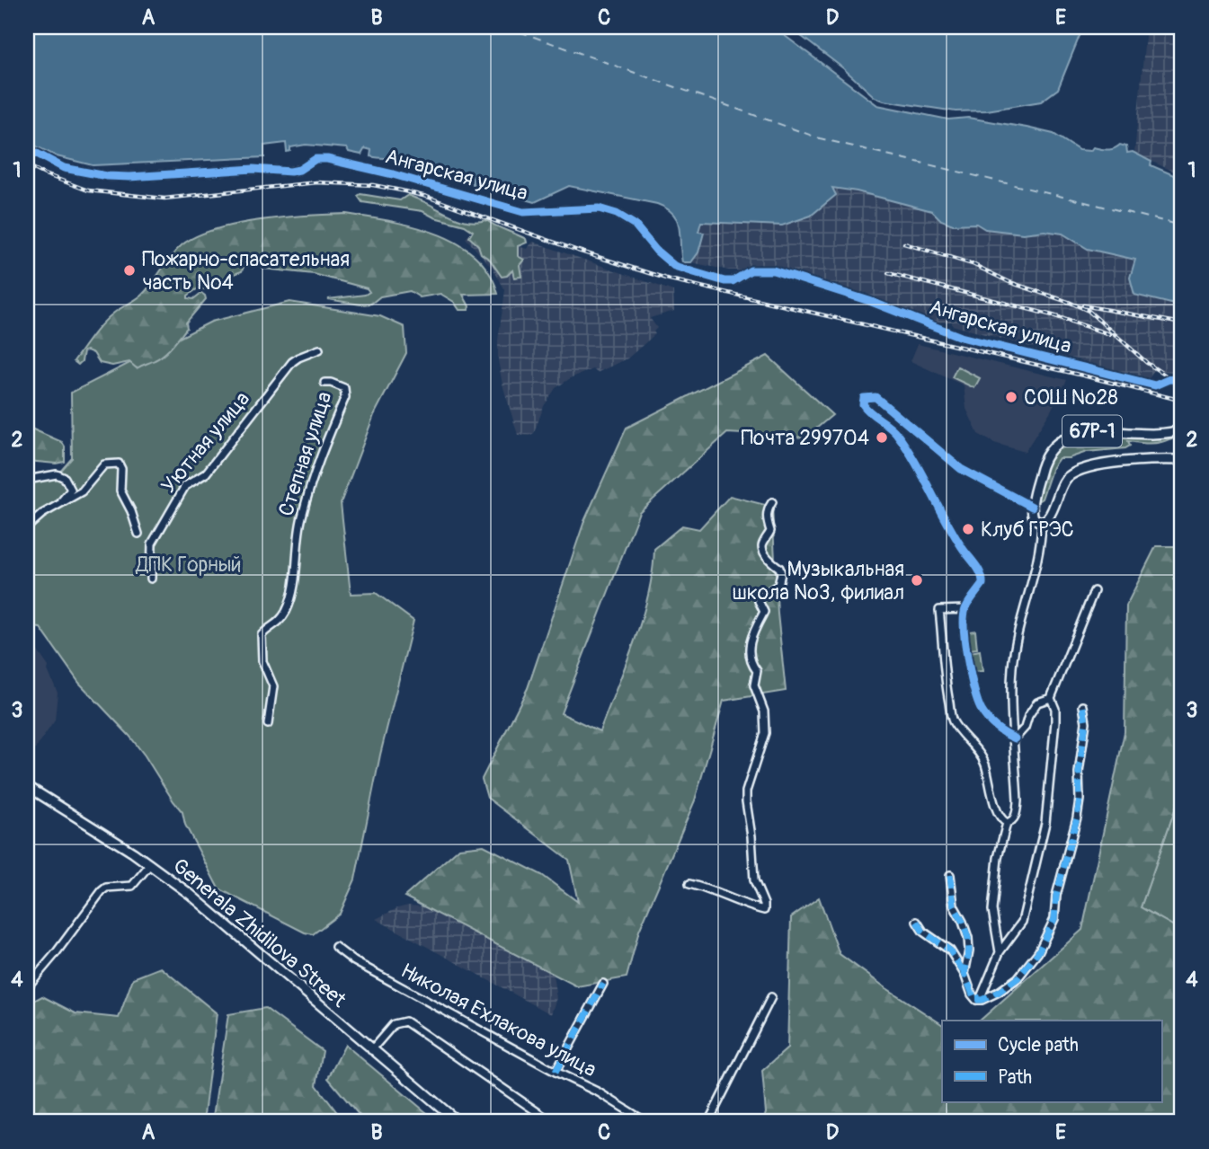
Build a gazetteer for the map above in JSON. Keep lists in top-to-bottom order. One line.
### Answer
{"streets":{"main road":["67Р-1","Generala Zhidilova Street"],"street":["Ангарская улица","Уютная улица","Степная улица","Николая Ехлакова улица"]},"parks":["ДПК Горный"],"places":["Пожарно-спасательная часть №4","СОШ №28","Почта 299704","Клуб ГРЭС","Музыкальная школа №3, филиал"],"legend":["Cycle path","Path"],"grid":{"columns":["A","B","C","D","E"],"rows":["1","2","3","4"]}}
